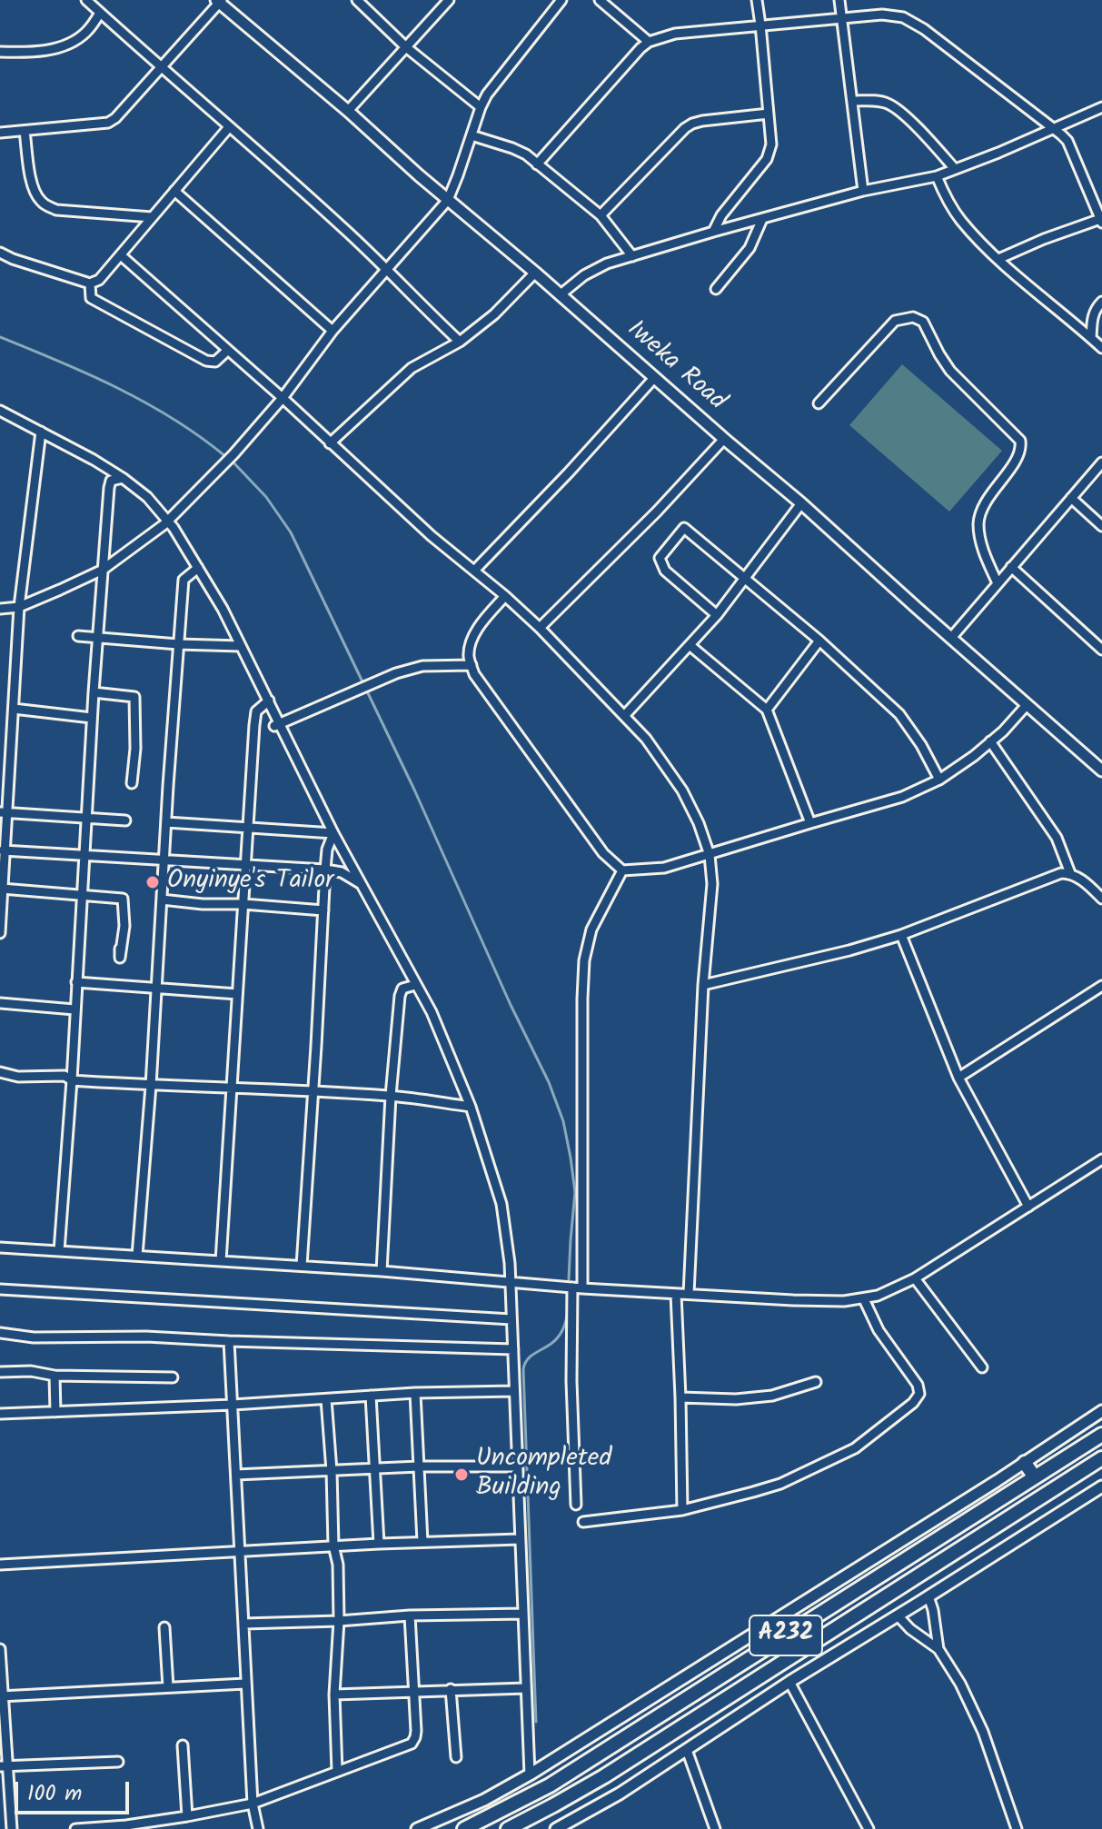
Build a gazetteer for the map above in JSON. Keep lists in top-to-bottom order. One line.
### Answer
{"streets":{"highway":["A232"],"main road":["Iweka Road"]},"places":["Onyinye's Tailor","Uncompleted Building"],"scale_bar":"100 m"}
